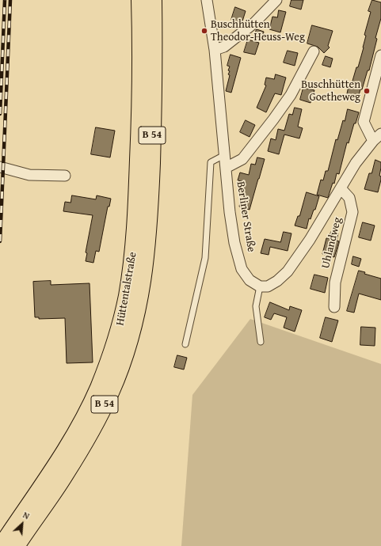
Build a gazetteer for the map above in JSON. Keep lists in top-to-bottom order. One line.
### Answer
{"streets":{"highway":["B 54","Hüttentalstraße"],"street":["Berliner Straße","Uhlandweg"]},"places":["Buschhütten Theodor-Heuss-Weg","Buschhütten Goetheweg"],"north":"top right"}
